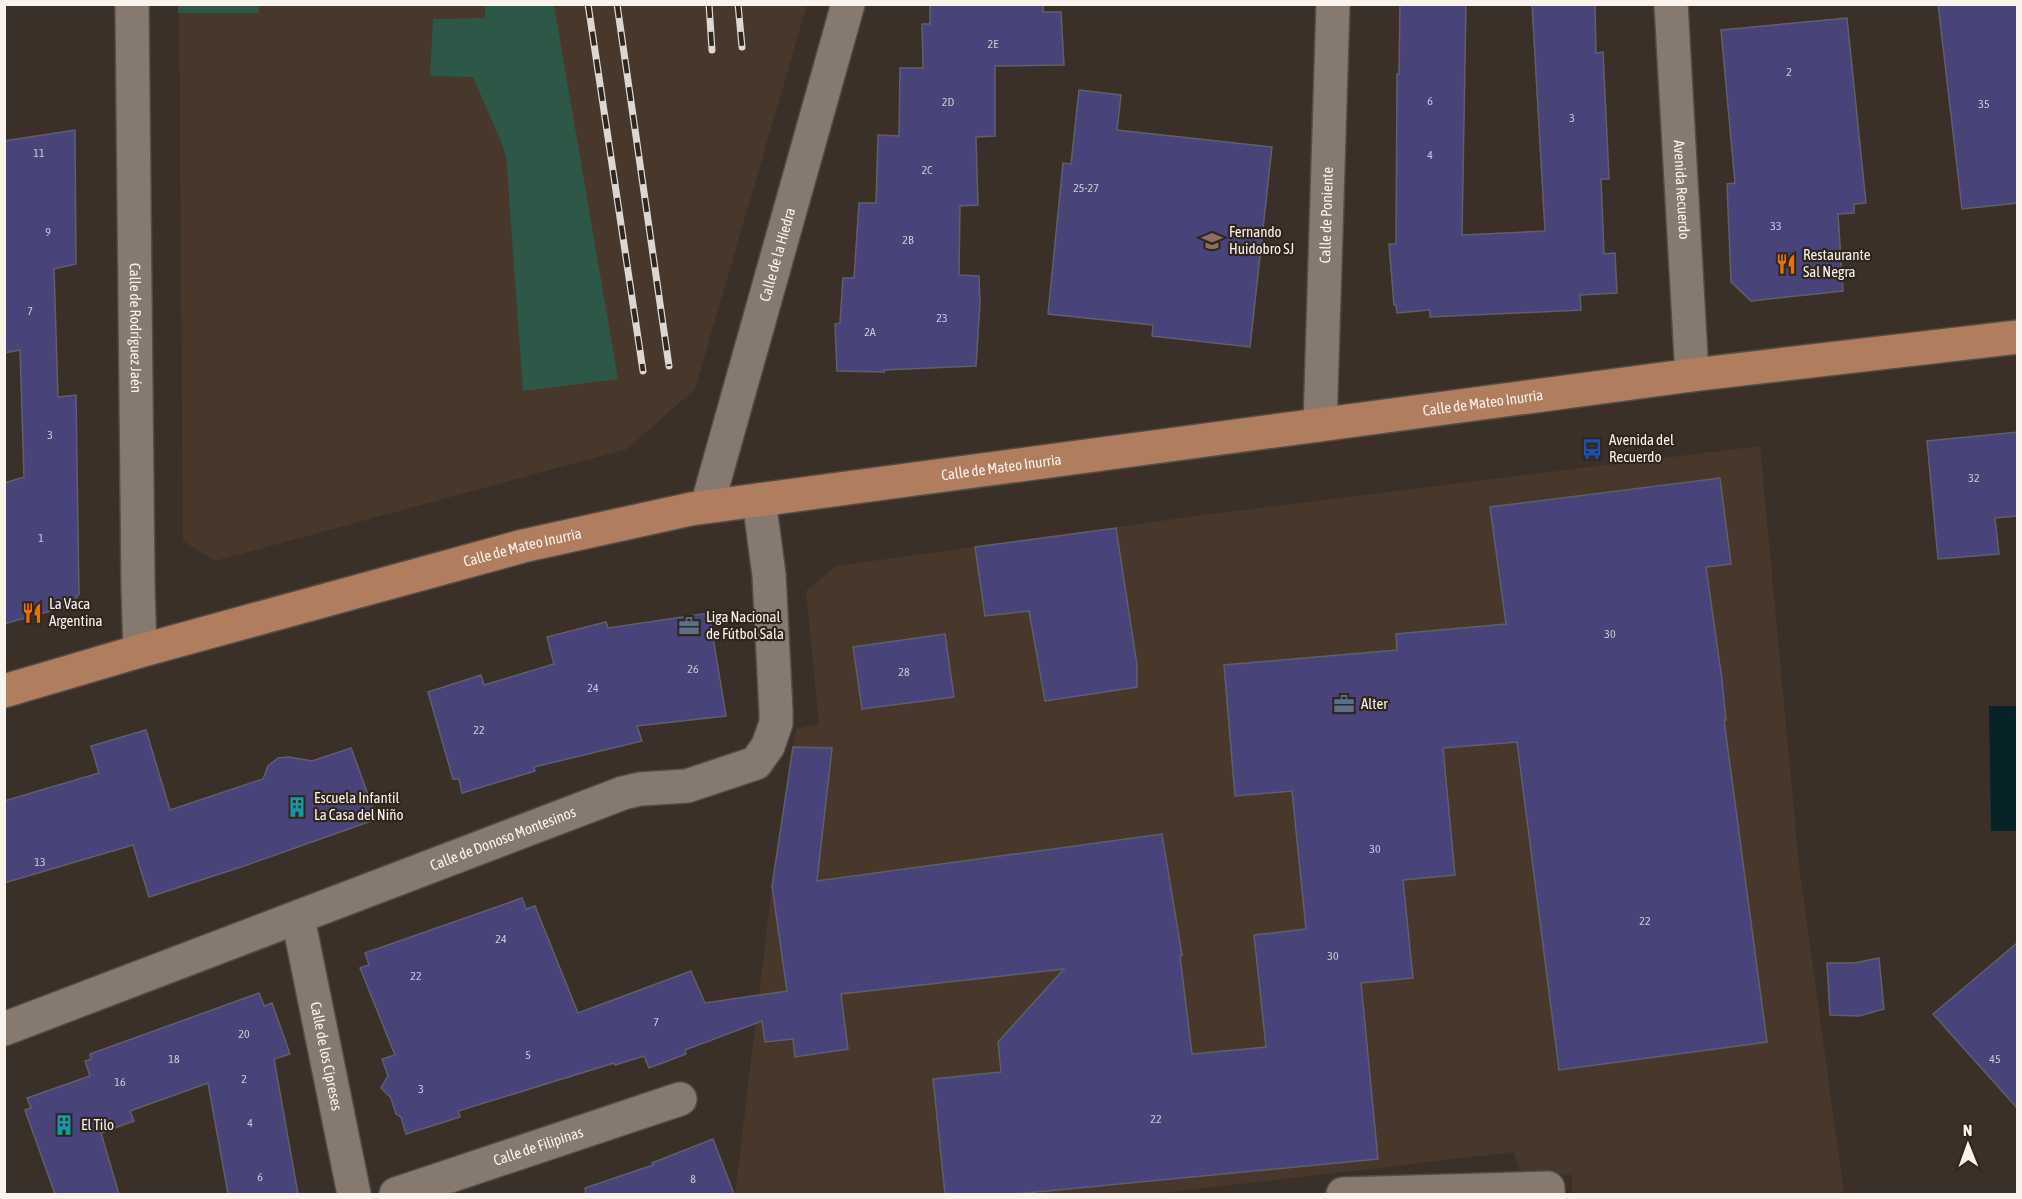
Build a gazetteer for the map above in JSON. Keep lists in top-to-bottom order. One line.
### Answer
{"streets":{"main road":["Calle de Mateo Inurria"],"street":["Avenida Recuerdo","Calle de Poniente","Calle de la Hiedra","Calle de Rodríguez Jaén","Calle de Donoso Montesinos","Calle de los Cipreses","Calle de Filipinas"]},"crossings":[["Avenida Recuerdo","Calle de Mateo Inurria"],["Calle de Poniente","Calle de Mateo Inurria"],["Calle de la Hiedra","Calle de Mateo Inurria"],["Calle de Rodríguez Jaén","Calle de Mateo Inurria"],["Calle de Mateo Inurria","Calle de Donoso Montesinos"],["Calle de Donoso Montesinos","Calle de los Cipreses"]],"places":{"school or university":["Fernando Huidobro SJ"],"restaurant":["Restaurante Sal Negra","La Vaca Argentina"],"bus stop":["Avenida del Recuerdo"],"office":["Liga Nacional de Fútbol Sala","Alter"],"building":["Escuela Infantil La Casa del Niño","El Tilo"]},"house_numbers":["2E","2","6","2D","35","3","11","4","2C","25-27","33","9","2B","7","23","2A","3","32","1","30","26","28","24","22","30","13","22","24","30","22","7","20","5","18","45","2","16","3","22","4","6","8"],"north":"top"}
